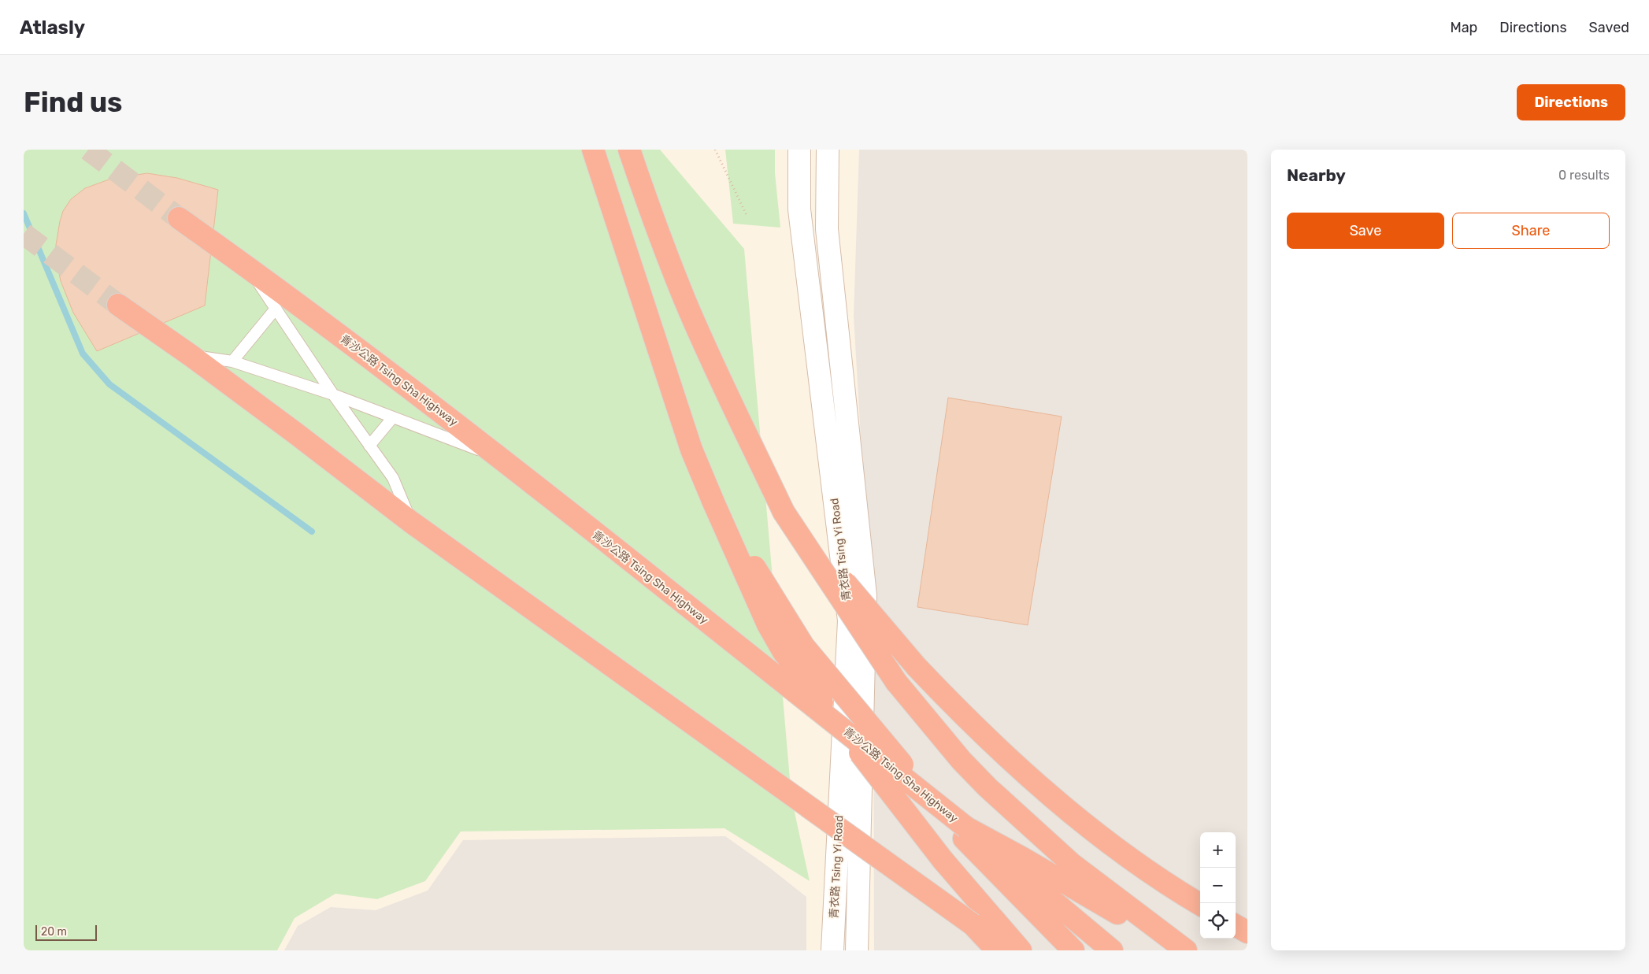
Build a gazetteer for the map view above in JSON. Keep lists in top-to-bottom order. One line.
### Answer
{"streets":{"highway":["青沙公路 Tsing Sha Highway"],"main road":["青衣路 Tsing Yi Road"]},"scale_bar":"20 m","page":{"header":"Atlasly","nav":["Map","Directions","Saved"],"buttons":["Directions",["Save","Share"]],"title":"Find us","heading":["Nearby","0 results"],"map_buttons":["+","−"],"scale":"20 m"}}
